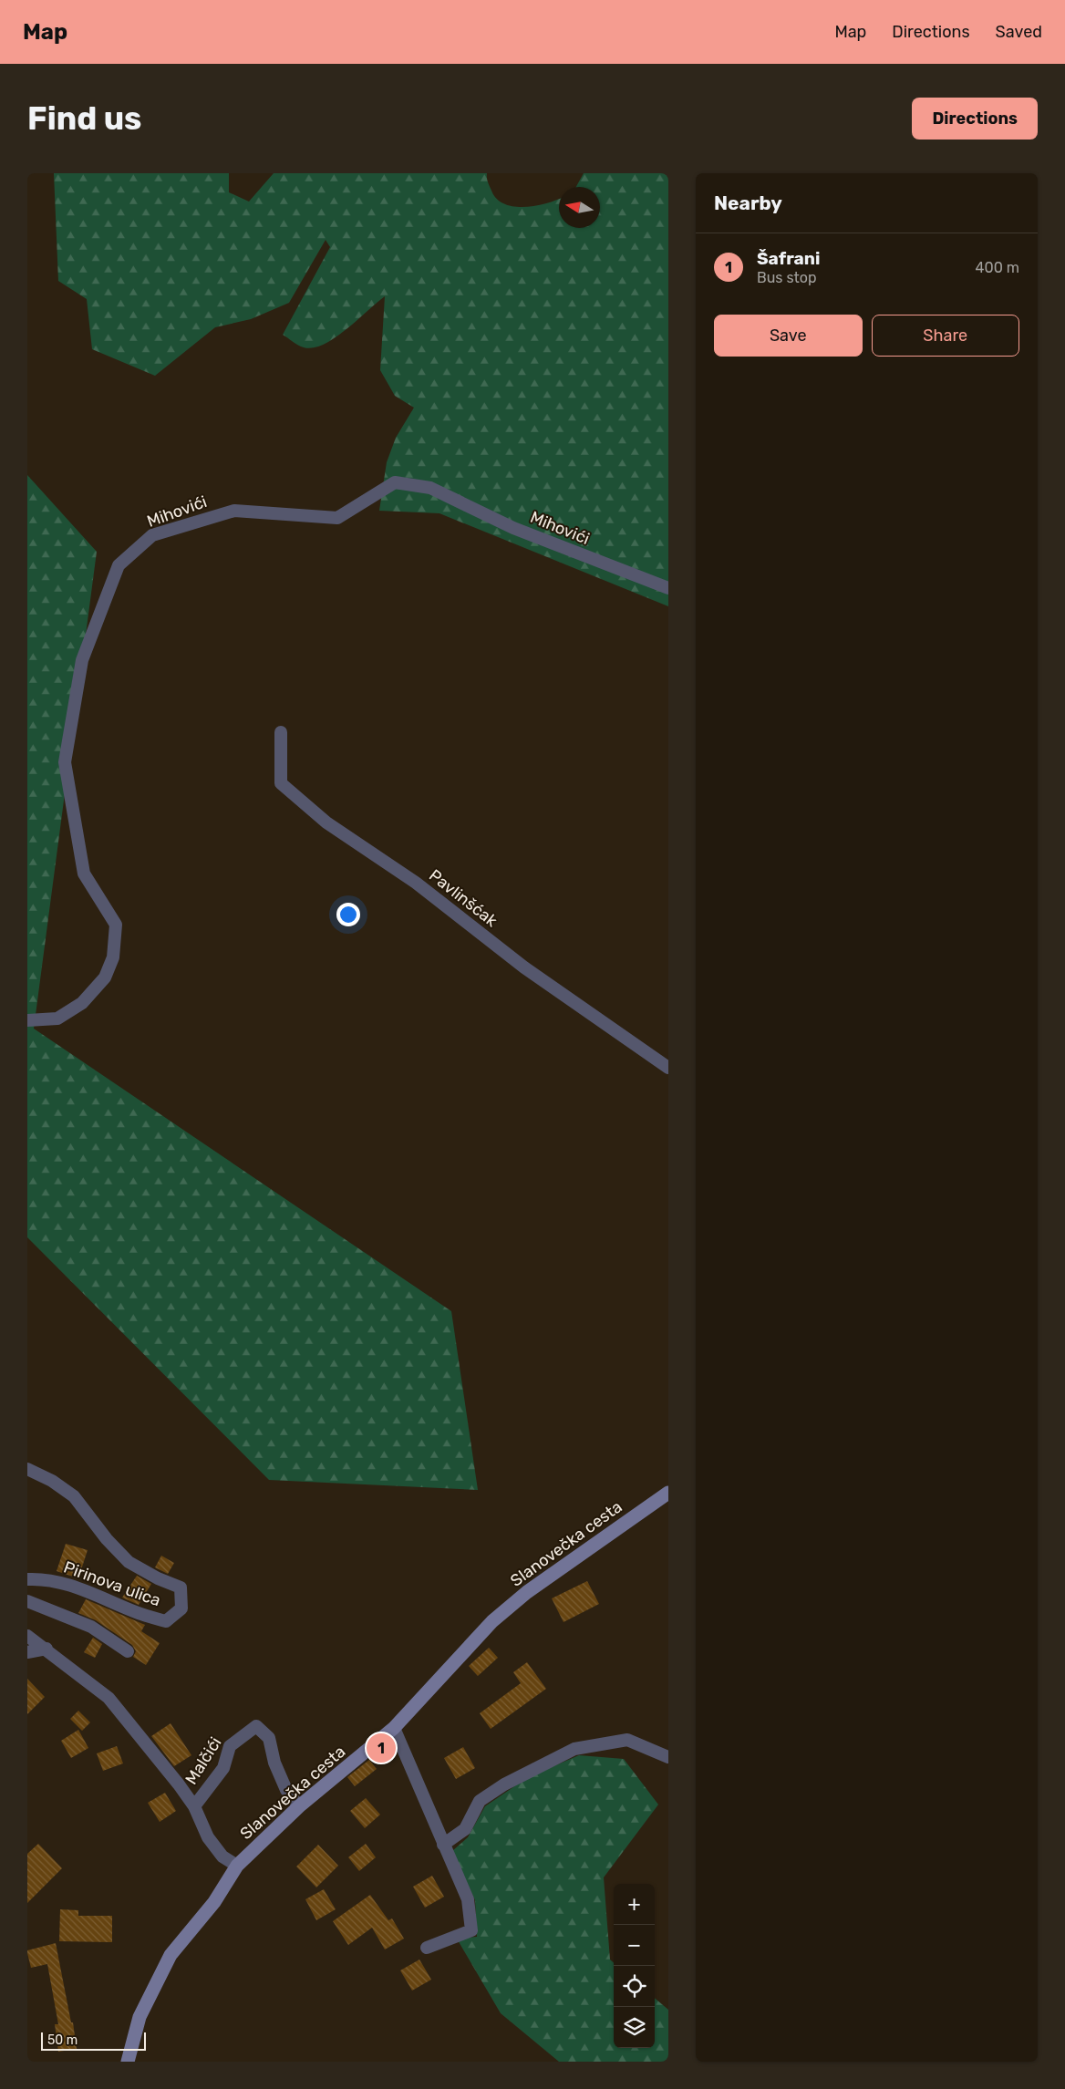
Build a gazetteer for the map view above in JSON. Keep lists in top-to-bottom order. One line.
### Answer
{"streets":{"street":["Mihovići","Pavlinšćak","Slanovečka cesta","Pirinova ulica","Malčići"]},"crossings":[["Slanovečka cesta","Malčići"]],"scale_bar":"50 m","north":"left","page":{"header":"Map","nav":["Map","Directions","Saved"],"buttons":["Directions",["Save","Share"]],"title":"Find us","heading":"Nearby","list":[{"mark":"1","name":"Šafrani","note":"Bus stop","value":"400 m"}],"pins":"1","map_buttons":["+","−"],"scale":"50 m"}}
